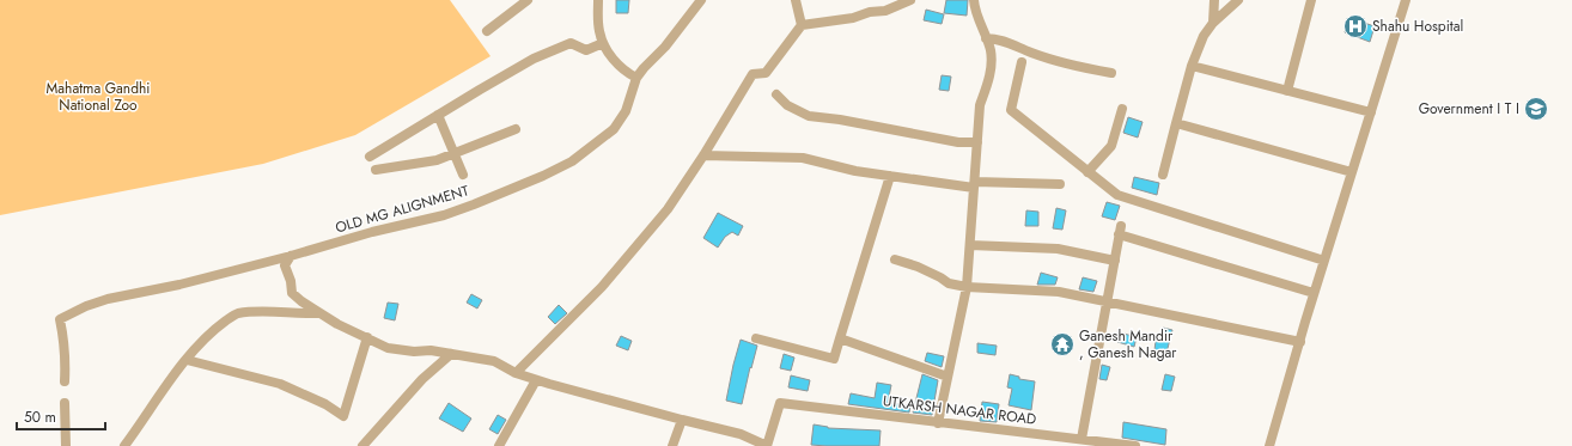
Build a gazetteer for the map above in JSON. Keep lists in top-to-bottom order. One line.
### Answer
{"streets":{"street":["OLD MG ALIGNMENT","UTKARSH NAGAR ROAD"]},"parks":["Mahatma Gandhi National Zoo"],"places":{"hospital":["Shahu Hospital"],"school or university":["Government I T I"],"temple":["Ganesh Mandir , Ganesh Nagar"]},"scale_bar":"50 m"}
